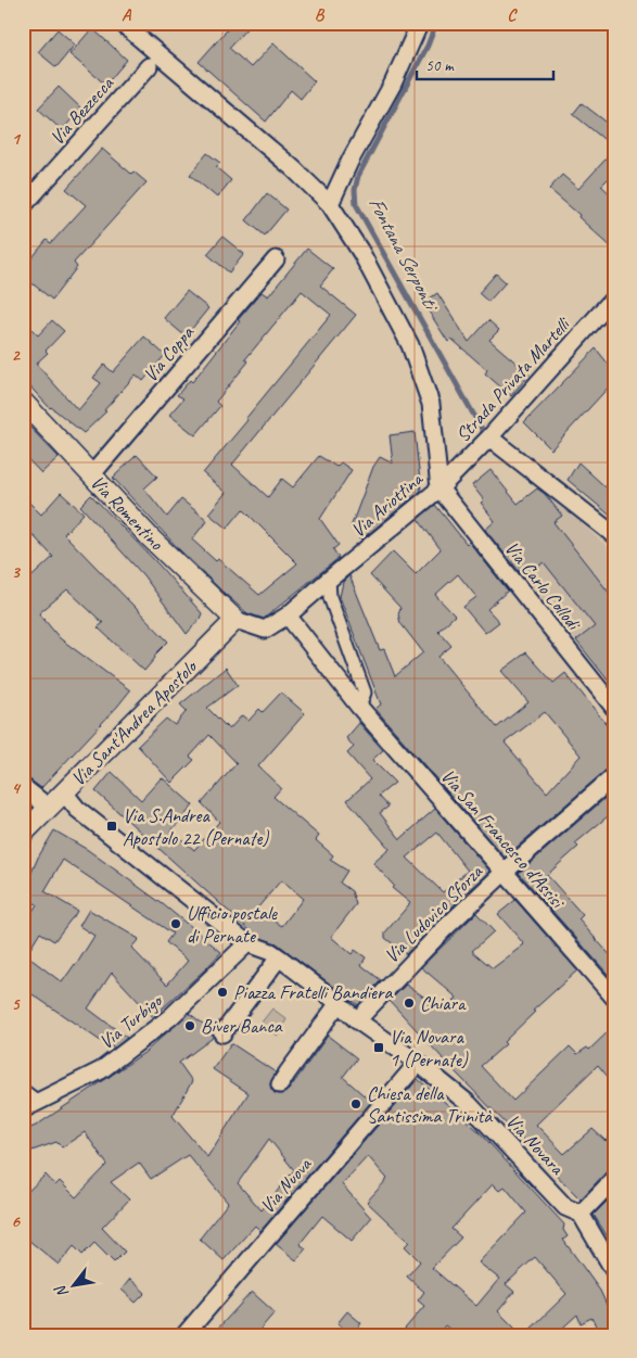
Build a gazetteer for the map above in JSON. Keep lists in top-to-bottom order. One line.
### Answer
{"streets":{"street":["Via Bezzecca","Via Coppa","Strada Privata Martelli","Via Ariottina","Via Romentino","Via Carlo Collodi","Via Sant'Andrea Apostolo","Via San Francesco d'Assisi","Via Ludovico Sforza","Via Turbigo","Via Novara","Via Nuova"]},"crossings":[["Via Coppa","Via Romentino"],["Strada Privata Martelli","Via Ariottina"],["Strada Privata Martelli","Via Carlo Collodi"],["Via Ariottina","Via Romentino"],["Via Ariottina","Via Carlo Collodi"],["Via Ariottina","Via Sant'Andrea Apostolo"],["Via Ariottina","Via San Francesco d'Assisi"],["Via Romentino","Via Sant'Andrea Apostolo"],["Via Sant'Andrea Apostolo","Via Ludovico Sforza"],["Via Sant'Andrea Apostolo","Via Turbigo"],["Via Sant'Andrea Apostolo","Via Novara"],["Via San Francesco d'Assisi","Via Ludovico Sforza"],["Via Ludovico Sforza","Via Novara"],["Via Novara","Via Nuova"]],"water":["Fontana Serponti"],"places":{"transit":["Via S.Andrea Apostolo 22 (Pernate)","Via Novara 1 (Pernate)"],"other":["Ufficio postale di Pernate","Piazza Fratelli Bandiera","Chiara","Biver Banca","Chiesa della Santissima Trinità"]},"scale_bar":"50 m","north":"bottom left","grid":{"columns":["A","B","C"],"rows":["1","2","3","4","5","6"]}}
